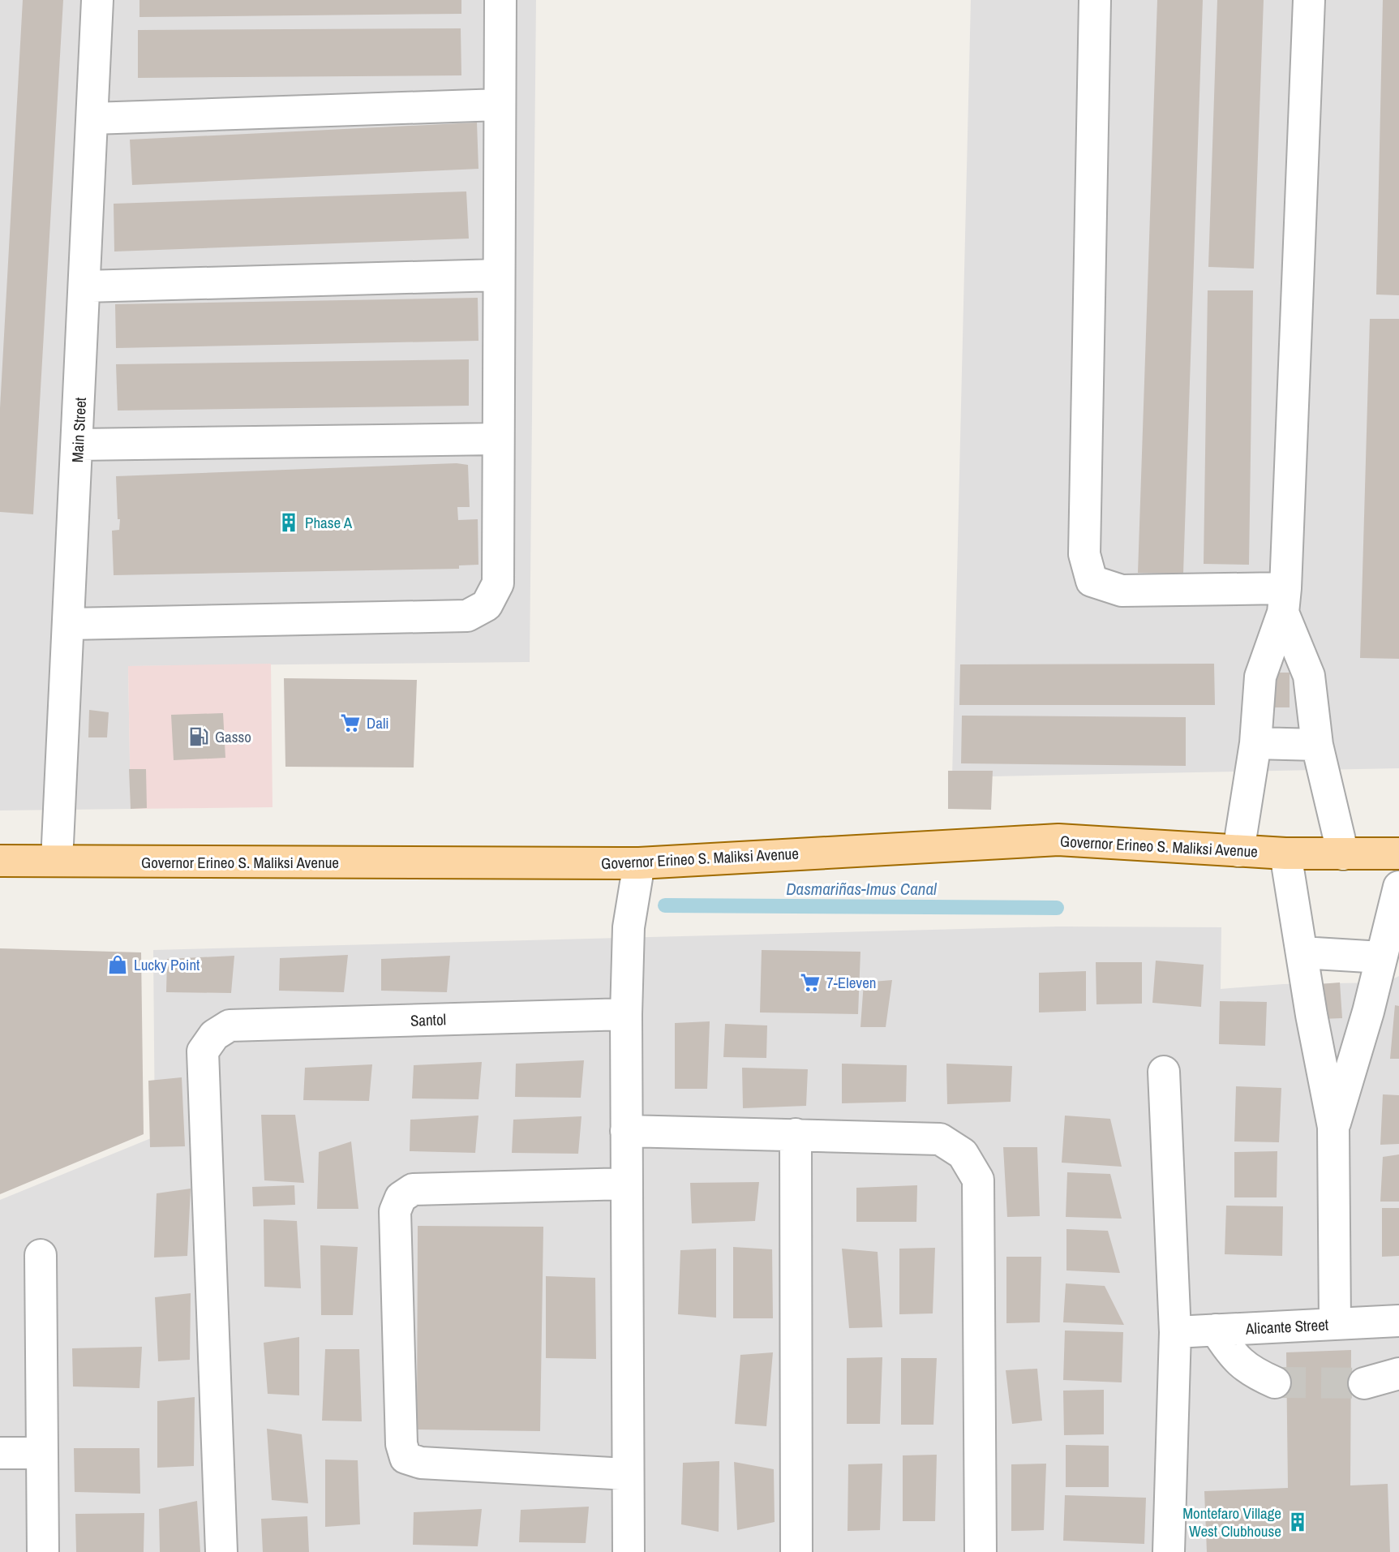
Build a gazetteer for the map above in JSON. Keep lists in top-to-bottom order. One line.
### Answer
{"streets":{"main road":["Governor Erineo S. Maliksi Avenue"],"street":["Main Street","Santol","Alicante Street"]},"crossings":[["Main Street","Governor Erineo S. Maliksi Avenue"]],"water":["Dasmariñas-Imus Canal"],"places":{"building":["Phase A","Montefaro Village West Clubhouse"],"supermarket":["Dali","7-Eleven"],"fuel station":["Gasso"],"shop":["Lucky Point"]}}
